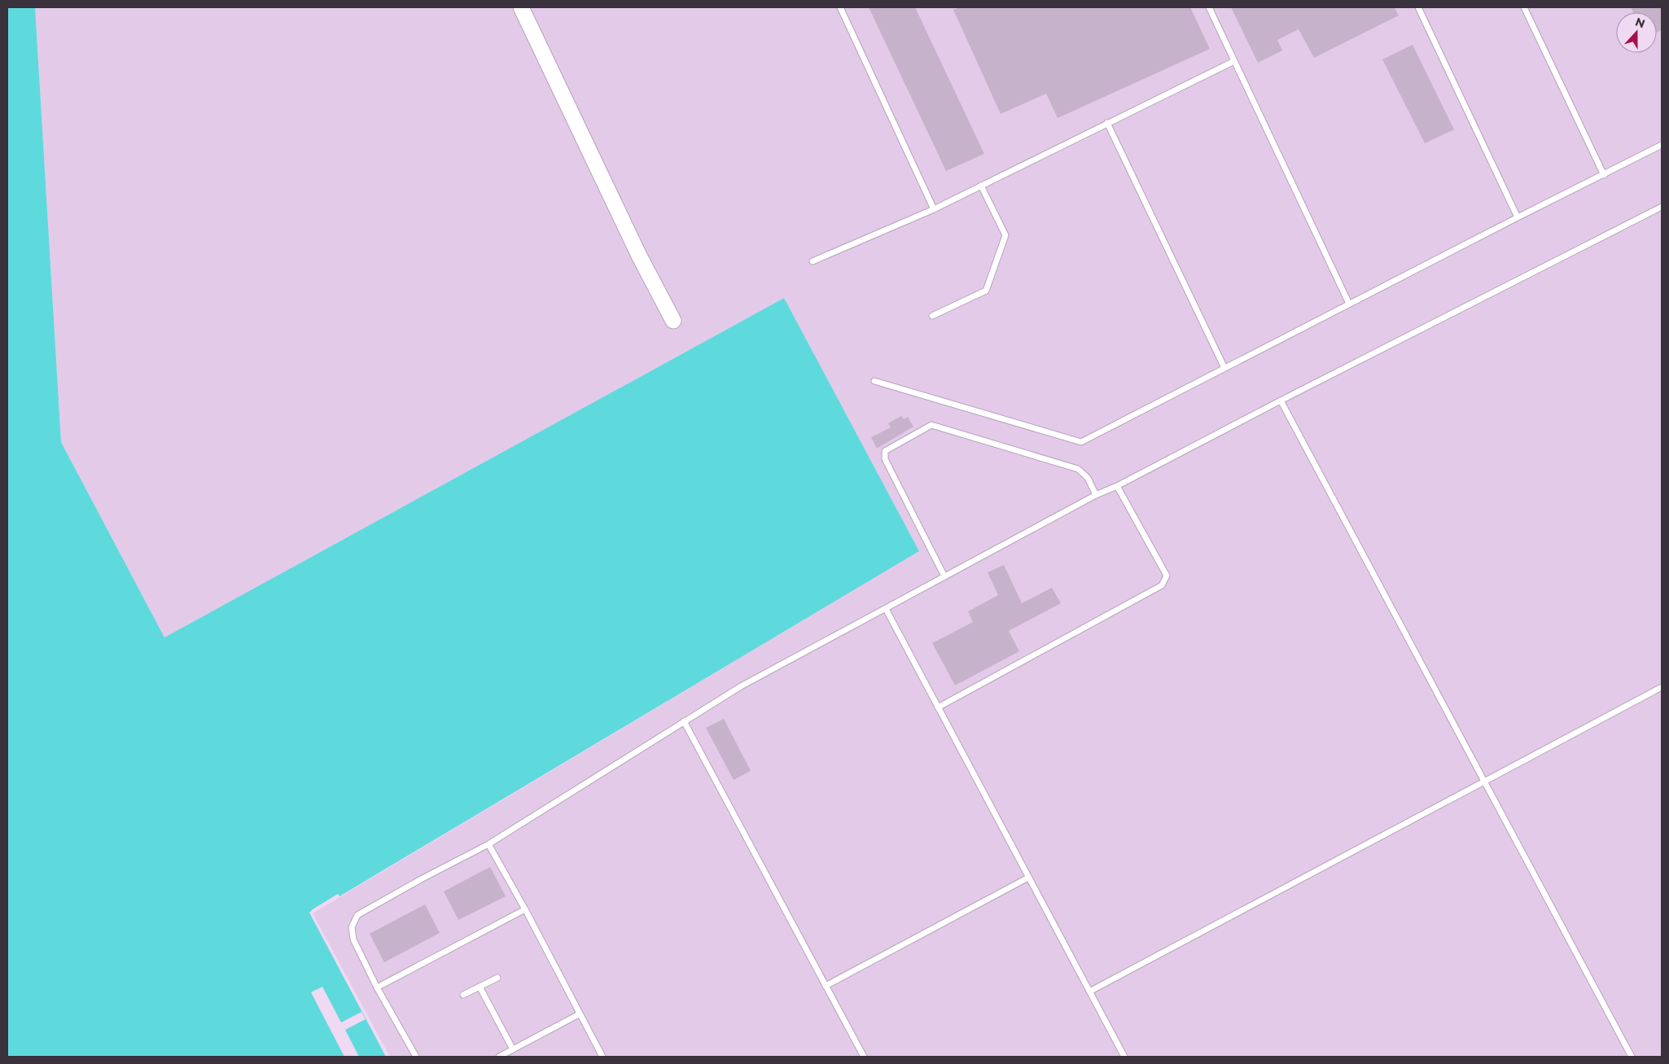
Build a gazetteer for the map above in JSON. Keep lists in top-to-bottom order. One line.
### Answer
{"north":"top"}
